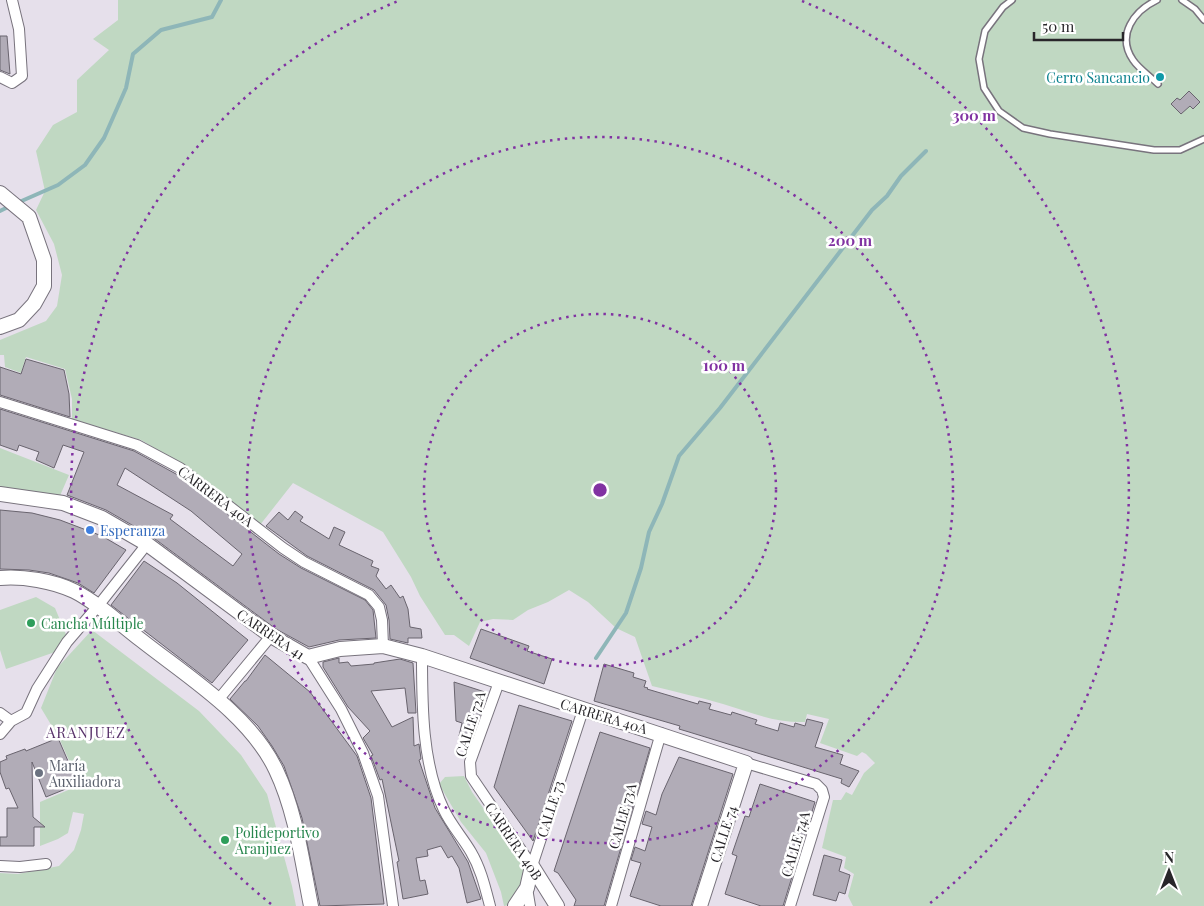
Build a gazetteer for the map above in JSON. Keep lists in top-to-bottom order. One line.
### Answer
{"streets":{"street":["CARRERA 40A","CARRERA 41","CALLE 72A","CALLE 73","CALLE 73A","CALLE 74","CARRERA 40B","CALLE 74A"]},"crossings":[["CARRERA 40A","CARRERA 41"],["CARRERA 40A","CALLE 72A"],["CARRERA 40A","CALLE 73"],["CARRERA 40A","CALLE 73A"],["CARRERA 40A","CALLE 74"],["CARRERA 40A","CALLE 74A"],["CALLE 72A","CARRERA 40B"],["CALLE 73","CARRERA 40B"]],"districts":["ARANJUEZ"],"places":["Cerro Sancancio","Esperanza","Cancha Múltiple","María Auxiliadora","Polideportivo Aranjuez"],"scale_bar":"50 m","north":"top","rings":["300 m","200 m","100 m"]}
